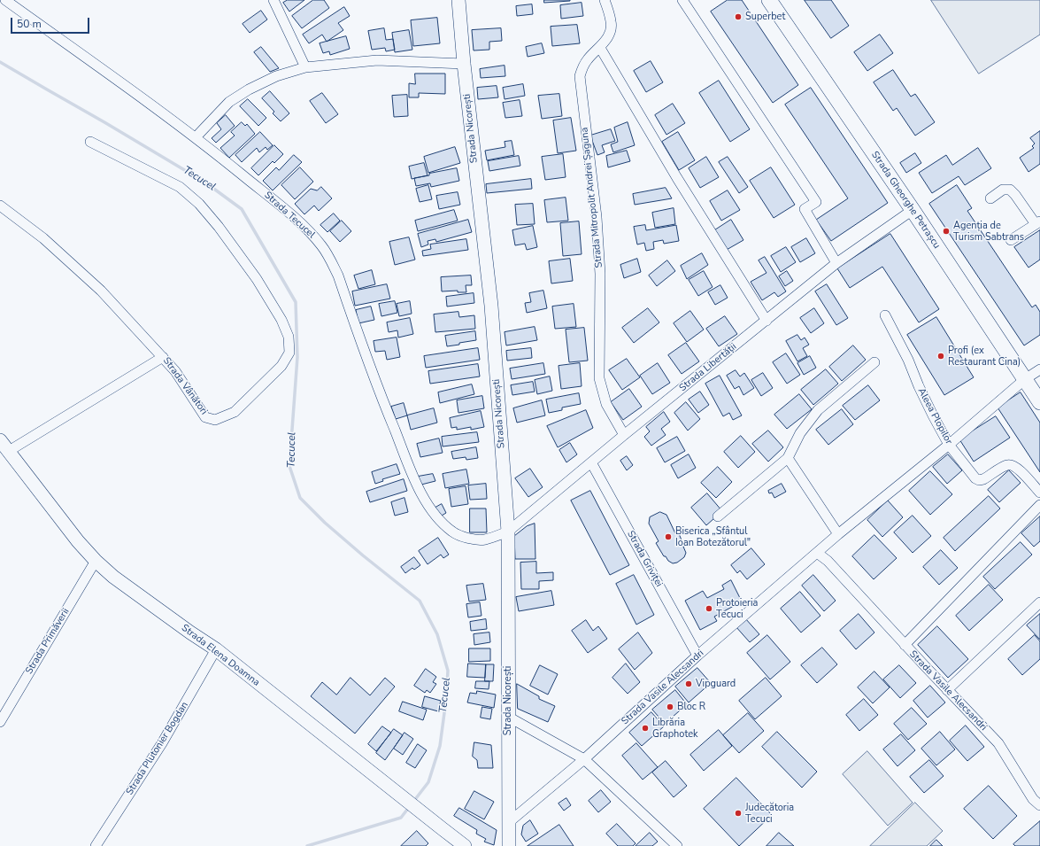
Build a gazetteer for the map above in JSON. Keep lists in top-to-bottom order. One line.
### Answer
{"streets":{"main road":["Strada Nicorești","Strada Gheorghe Petrașcu","Strada Elena Doamna"],"street":["Strada Mitropolit Andrei Șaguna","Strada Tecucel","Strada Libertății","Strada Vânători","Aleea Plopilor","Strada Griviței","Strada Primăverii","Strada Vasile Alecsandri","Strada Plutonier Bogdan"]},"crossings":[["Strada Nicorești","Strada Tecucel"],["Strada Nicorești","Strada Libertății"],["Strada Nicorești","Strada Vasile Alecsandri"],["Strada Mitropolit Andrei Șaguna","Strada Libertății"],["Strada Gheorghe Petrașcu","Strada Libertății"],["Strada Gheorghe Petrașcu","Strada Vasile Alecsandri"],["Strada Tecucel","Strada Libertății"],["Strada Libertății","Strada Griviței"],["Aleea Plopilor","Strada Vasile Alecsandri"],["Strada Griviței","Strada Vasile Alecsandri"],["Strada Primăverii","Strada Elena Doamna"],["Strada Elena Doamna","Strada Plutonier Bogdan"]],"water":["Tecucel"],"places":["Superbet","Agenția de Turism Sabtrans","Profi (ex Restaurant Cina)","Biserica „Sfântul Ioan Botezătorul\"","Protoieria Tecuci","Vipguard","Bloc R","Librăria Graphotek","Judecătoria Tecuci"],"scale_bar":"50 m"}
